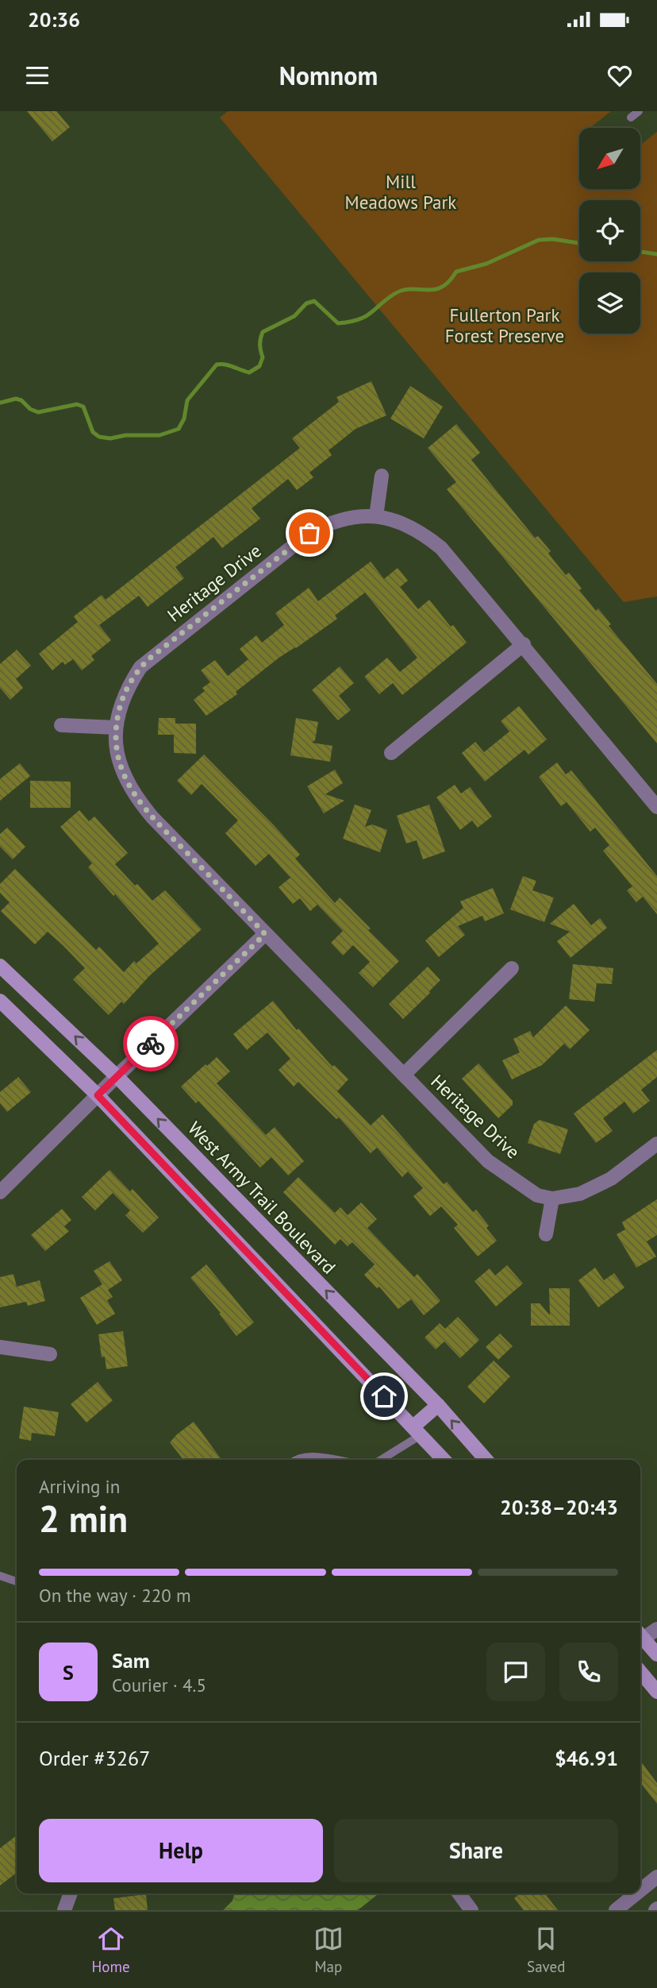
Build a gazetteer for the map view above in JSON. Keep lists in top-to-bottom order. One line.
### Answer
{"streets":{"main road":["West Army Trail Boulevard"],"street":["Heritage Drive"]},"parks":["Mill Meadows Park","Fullerton Park Forest Preserve"],"north":"bottom left","page":{"status":"20:36","header":"Nomnom","heading":["2 min","Arriving in","20:38–20:43"],"panel":["Sam","Courier · 4.5","Order #3267","$46.91"],"bar":"On the way · 220 m","round":"S","buttons":["Help","Share"],"tabs":["Home","Map","Saved"]}}
